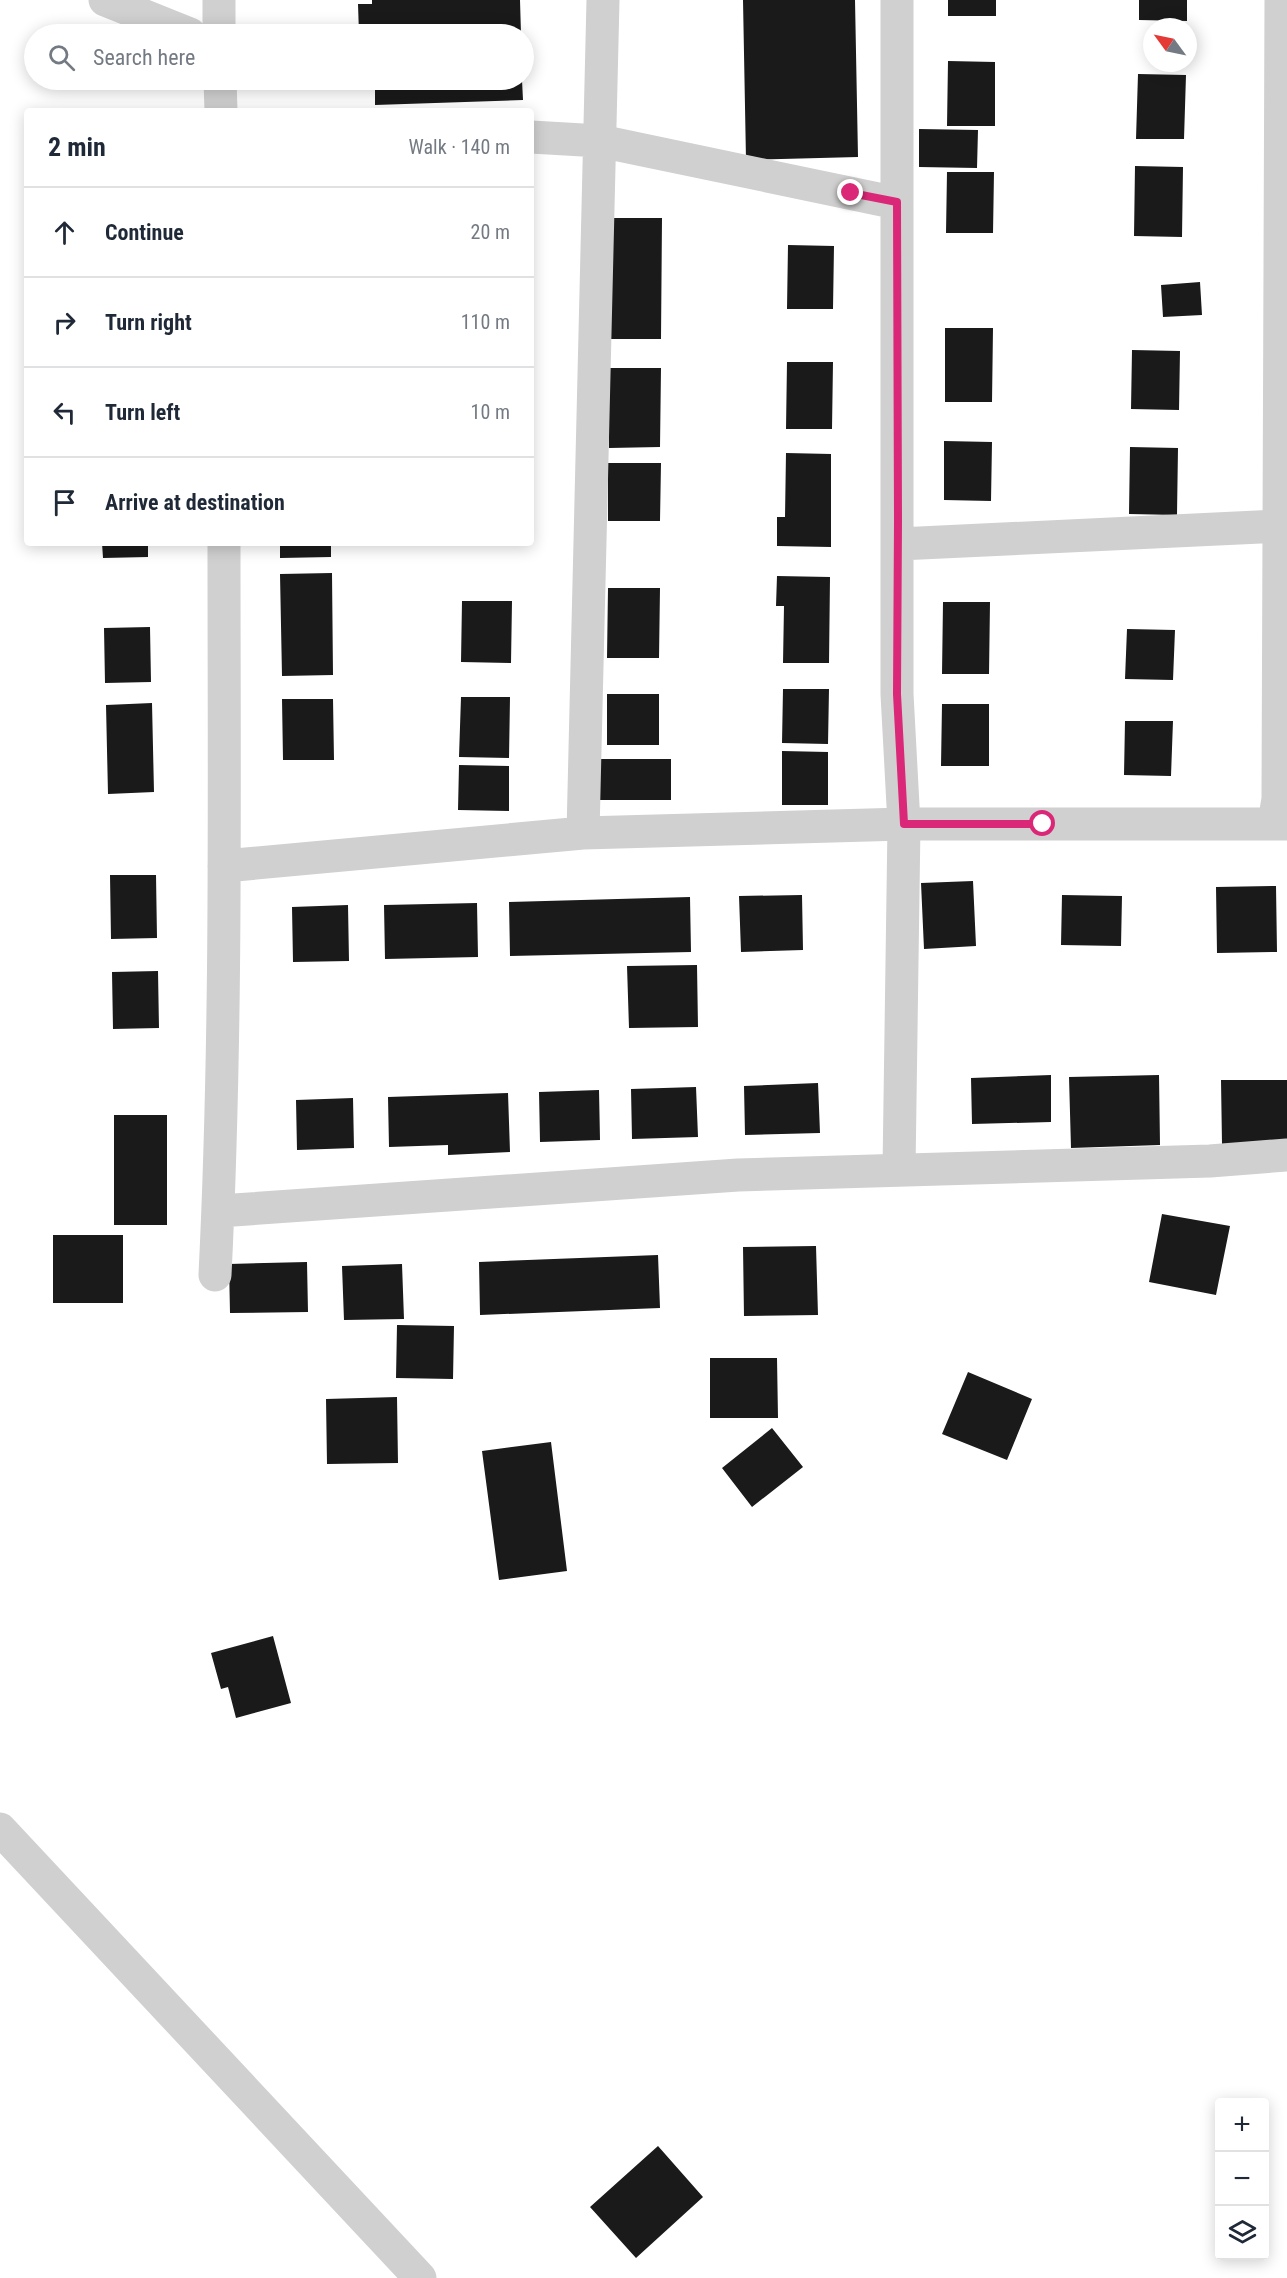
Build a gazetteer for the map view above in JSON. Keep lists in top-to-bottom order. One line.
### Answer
{"north":"top left","page":{"search":"Search here","heading":["2 min","Walk · 140 m"],"list":[["Continue","20 m"],["Turn right","110 m"],["Turn left","10 m"],"Arrive at destination"],"map_buttons":["+","−"]}}
